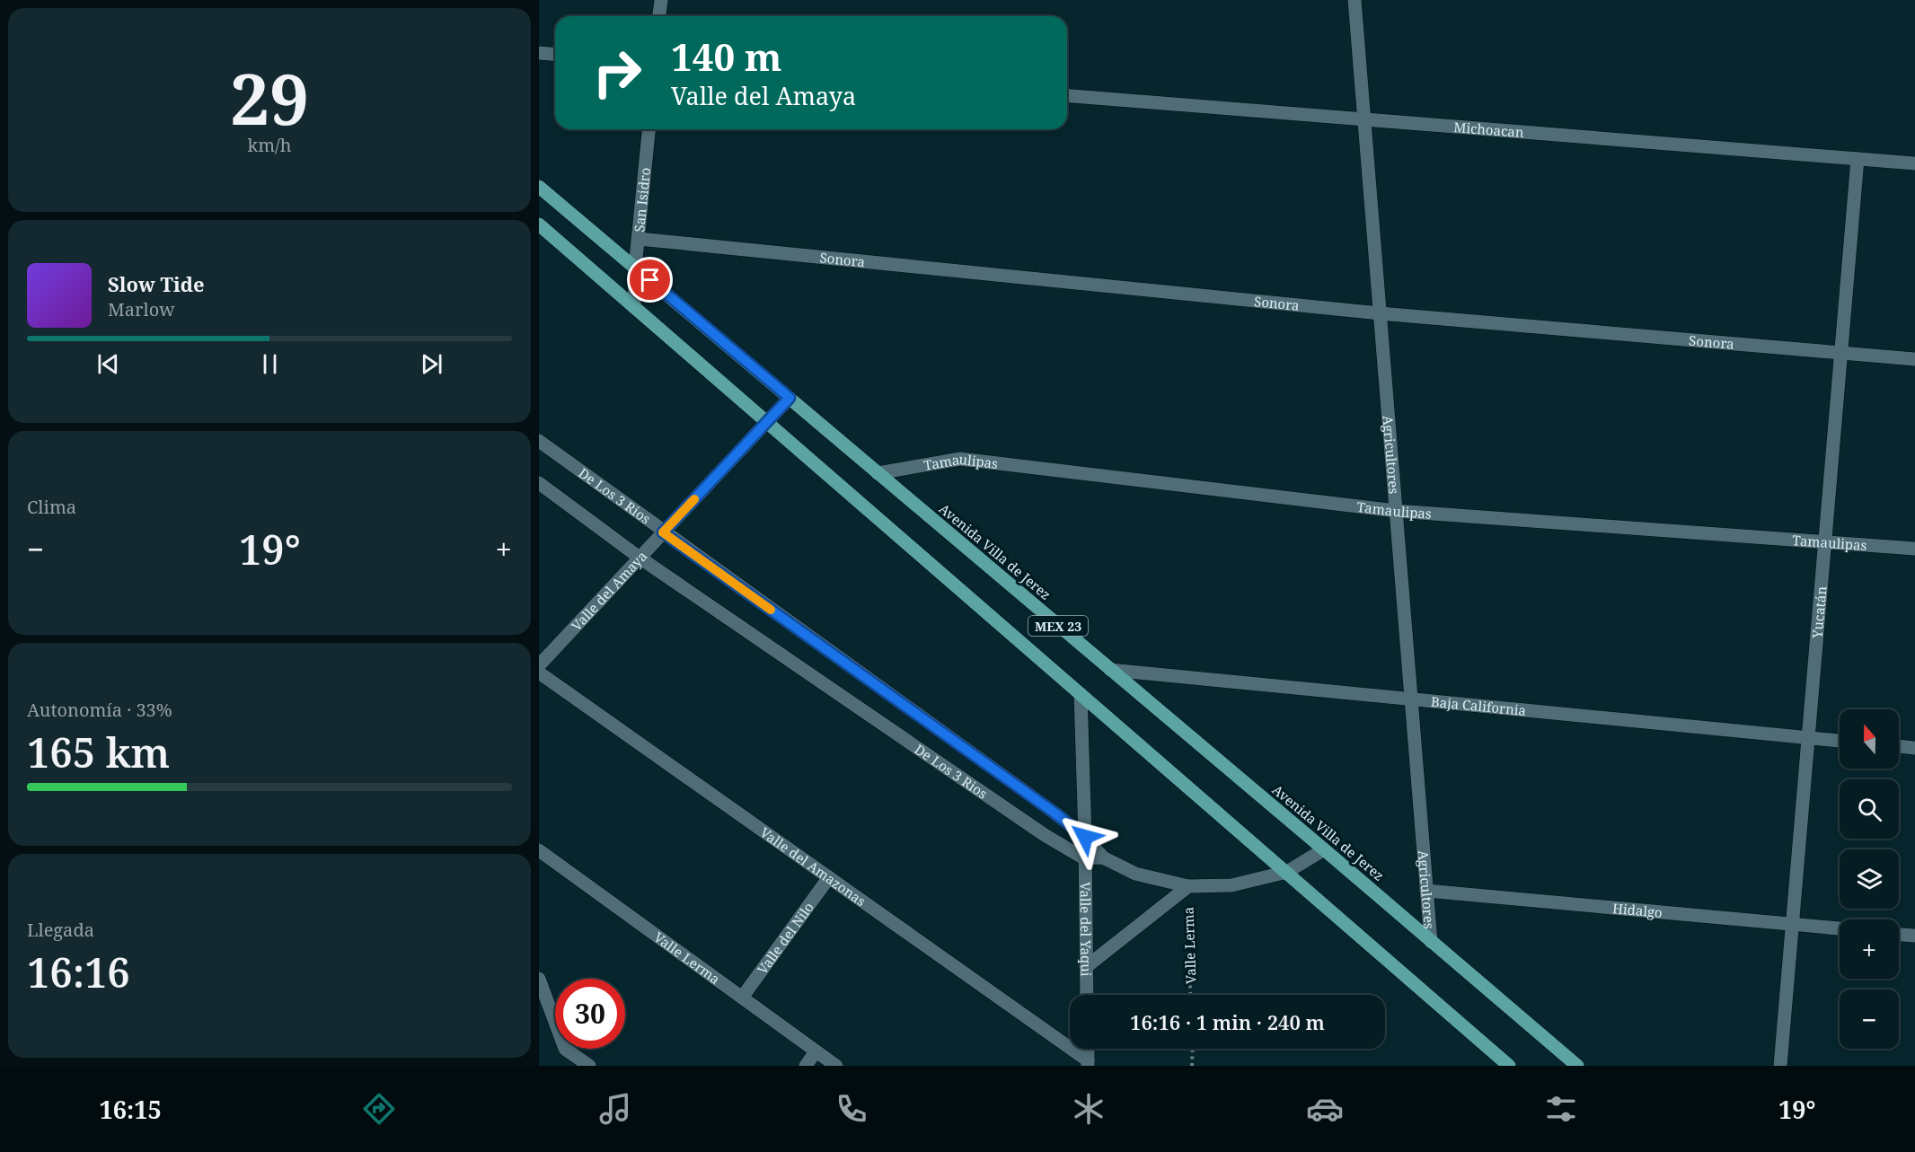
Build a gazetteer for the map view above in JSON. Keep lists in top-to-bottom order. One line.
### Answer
{"streets":{"main road":["Avenida Villa de Jerez","MEX 23"],"street":["Michoacan","San Isidro","Sonora","Agricultores","Tamaulipas","De Los 3 Rios","Valle del Amaya","Yucatán","Baja California","Valle del Amazonas","Hidalgo","Valle del Yaqui","Valle del Nilo","Valle Lerma"]},"crossings":[["Michoacan","Agricultores"],["Michoacan","Yucatán"],["San Isidro","Sonora"],["San Isidro","Avenida Villa de Jerez"],["San Isidro","MEX 23"],["Sonora","Agricultores"],["Sonora","Yucatán"],["Agricultores","Tamaulipas"],["Agricultores","Avenida Villa de Jerez"],["Agricultores","Baja California"],["Agricultores","Hidalgo"],["Tamaulipas","Avenida Villa de Jerez"],["Tamaulipas","Yucatán"],["De Los 3 Rios","Avenida Villa de Jerez"],["De Los 3 Rios","Valle del Amaya"],["De Los 3 Rios","MEX 23"],["De Los 3 Rios","Valle del Yaqui"],["De Los 3 Rios","Valle Lerma"],["Avenida Villa de Jerez","Valle del Amaya"],["Avenida Villa de Jerez","Baja California"],["Valle del Amaya","MEX 23"],["Yucatán","Baja California"],["Yucatán","Hidalgo"],["MEX 23","Valle del Yaqui"],["Valle del Amazonas","Valle del Nilo"],["Valle del Nilo","Valle Lerma"]],"north":"top","page":{"tile":[["29","km/h"],"Clima",["Autonomía · 33%","165 km"],["Llegada","16:16"]],"turn":["140 m","Valle del Amaya"],"song":["Slow Tide","Marlow"],"heat":["−","19°","+"],"map_buttons":["+","−"],"limit":"30","trip":"16:16 · 1 min · 240 m","tabs":["16:15","19°"]}}
